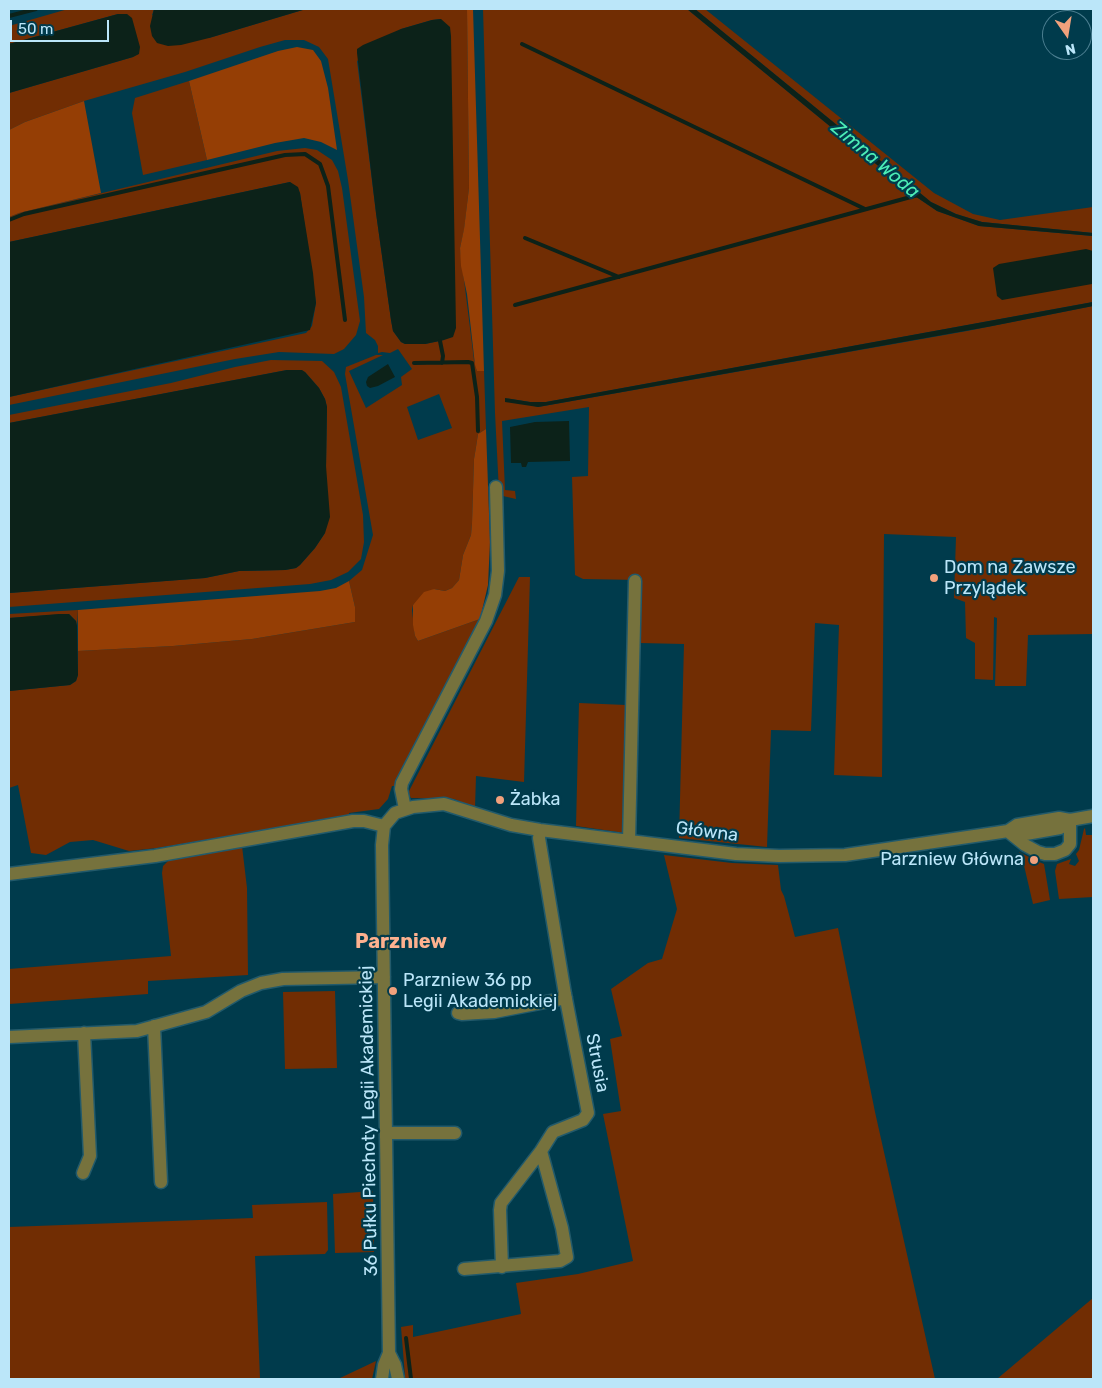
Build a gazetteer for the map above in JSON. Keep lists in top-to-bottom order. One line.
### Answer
{"streets":{"street":["Główna","Strusia","36 Pułku Piechoty Legii Akademickiej"]},"crossings":[["Główna","Strusia"]],"districts":["Parzniew"],"water":["Zimna Woda"],"places":["Dom na Zawsze Przylądek","Żabka","Parzniew Główna","Parzniew 36 pp Legii Akademickiej"],"scale_bar":"50 m","north":"bottom"}
